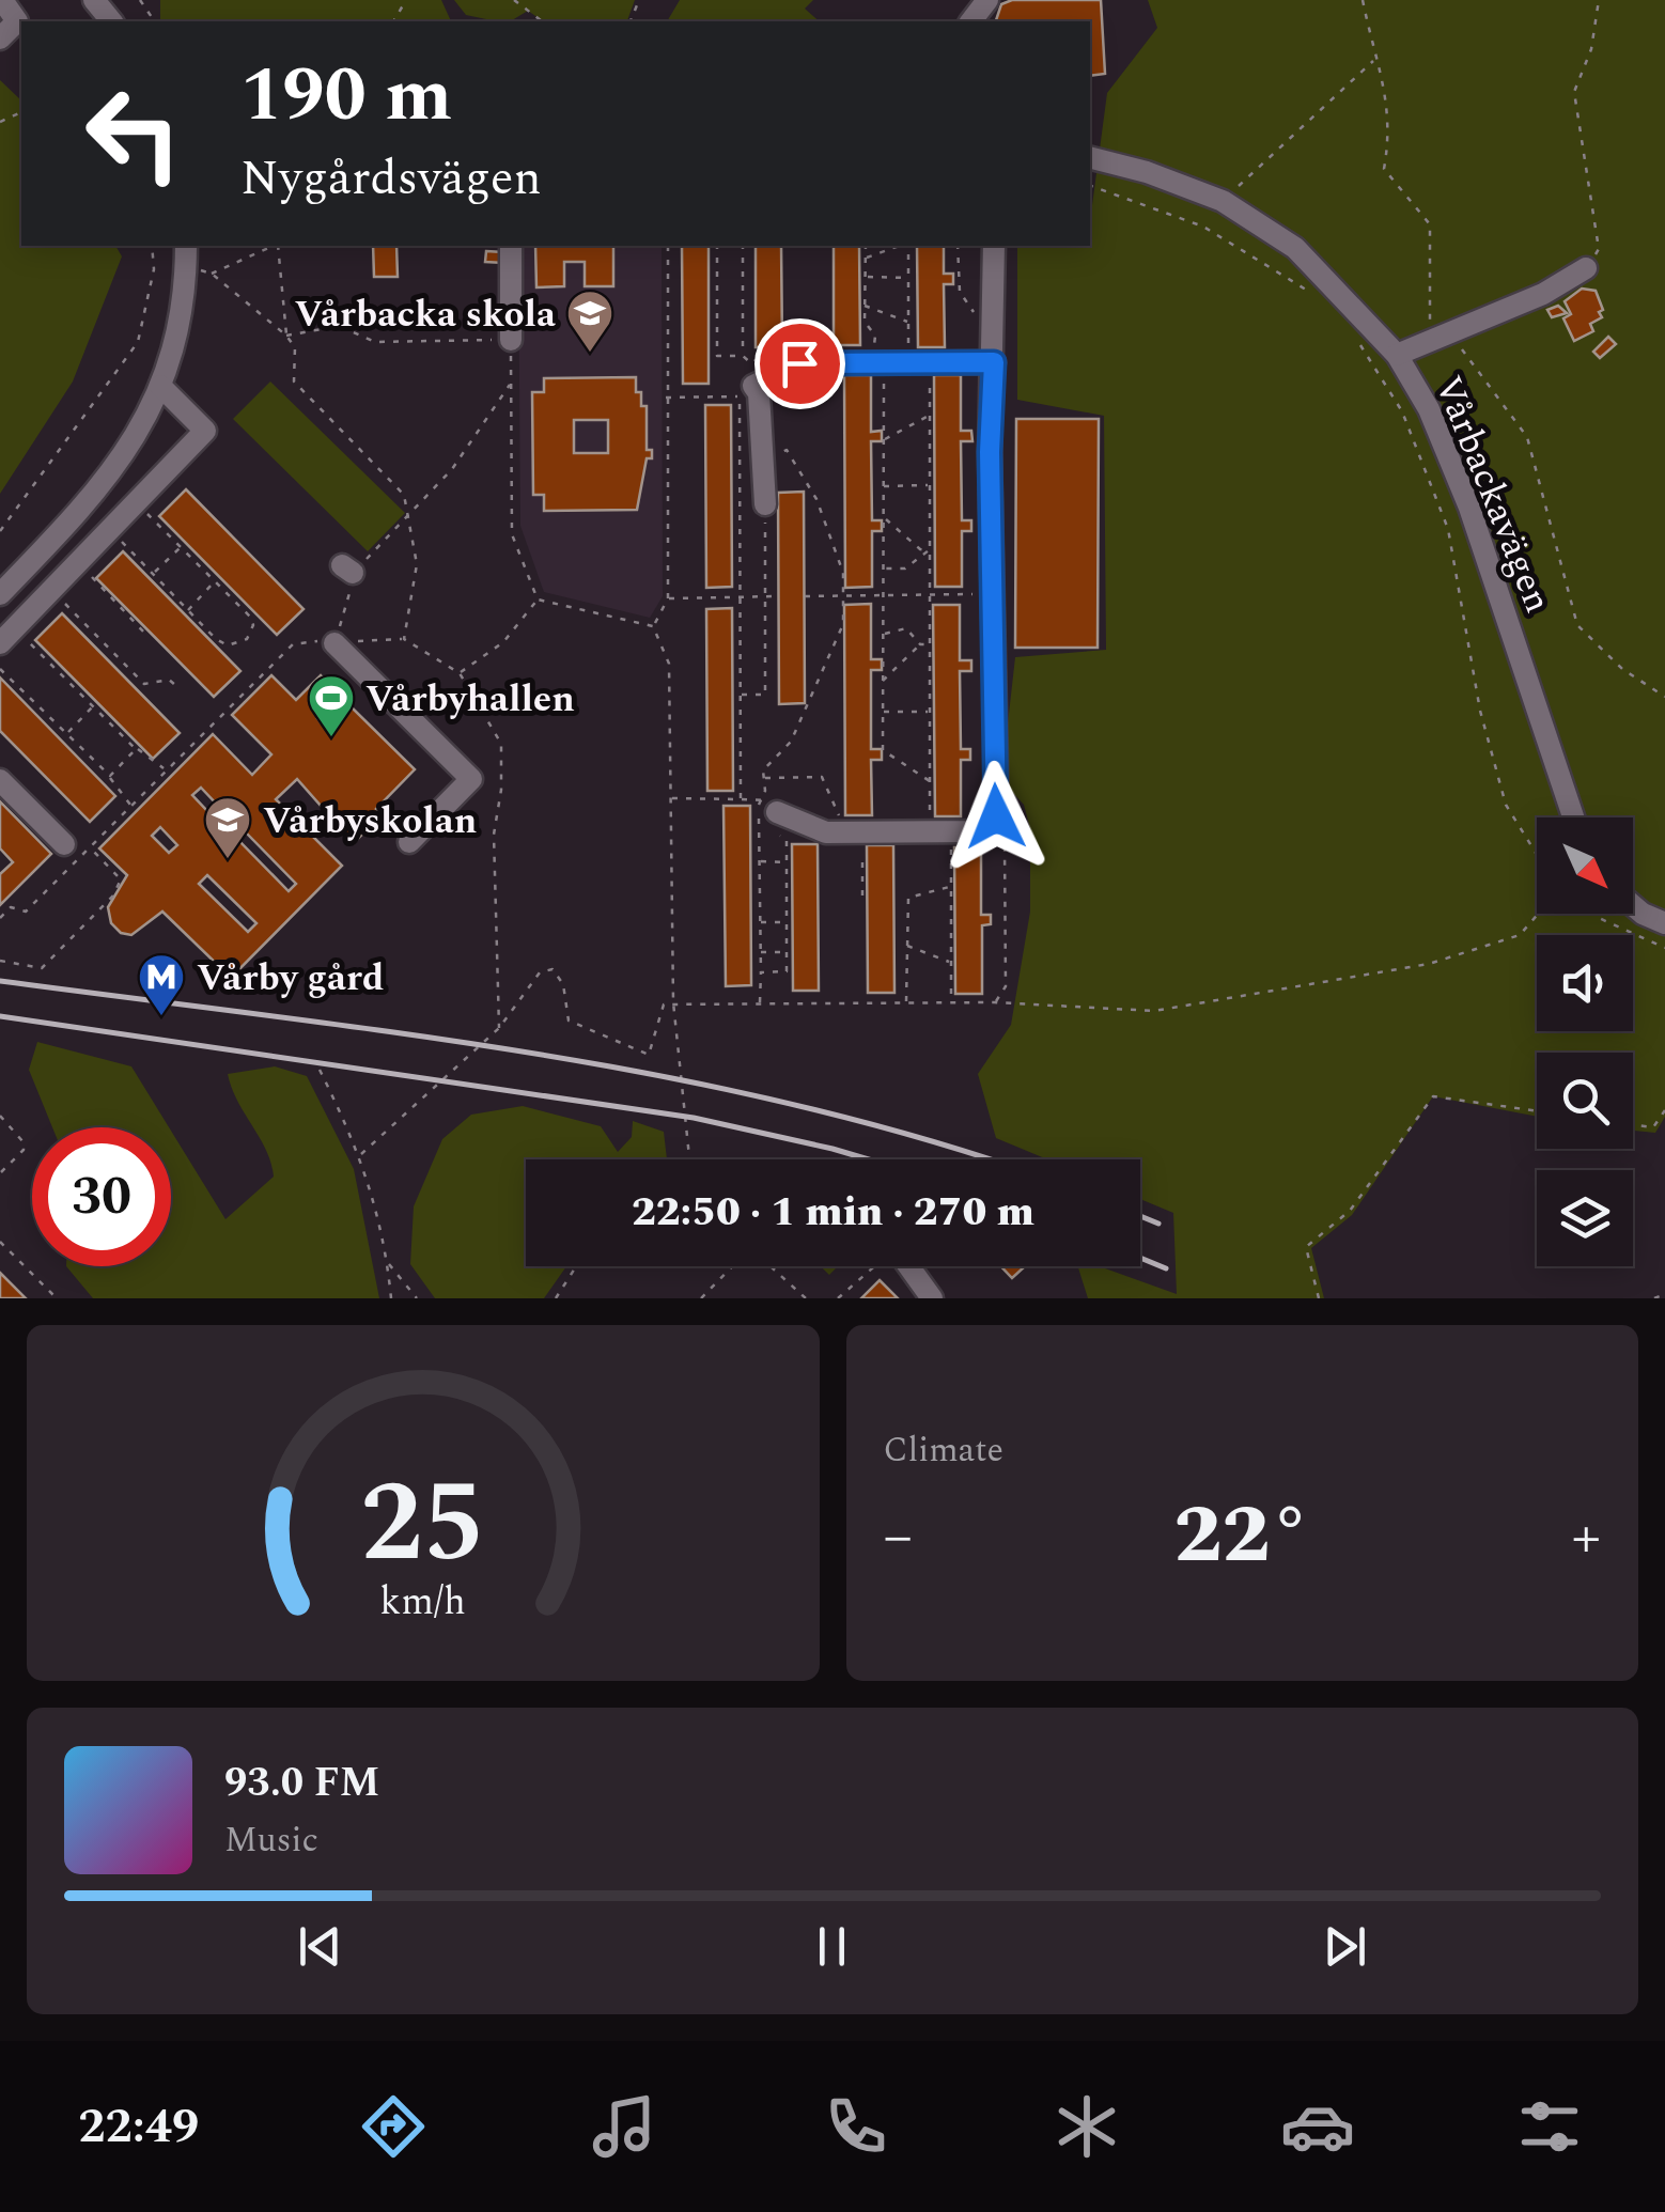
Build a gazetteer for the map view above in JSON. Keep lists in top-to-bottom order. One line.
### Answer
{"streets":{"street":["Vårbackavägen"]},"places":{"school or university":["Vårbacka skola","Vårbyskolan"],"sports":["Vårbyhallen"],"metro station":["Vårby gård"]},"north":"bottom right","page":{"turn":["190 m","Nygårdsvägen"],"limit":"30","trip":"22:50 · 1 min · 270 m","tile":"Climate","heat":["−","22°","+"],"song":["93.0 FM","Music"],"tabs":"22:49","gauge":["25","km/h"]}}
